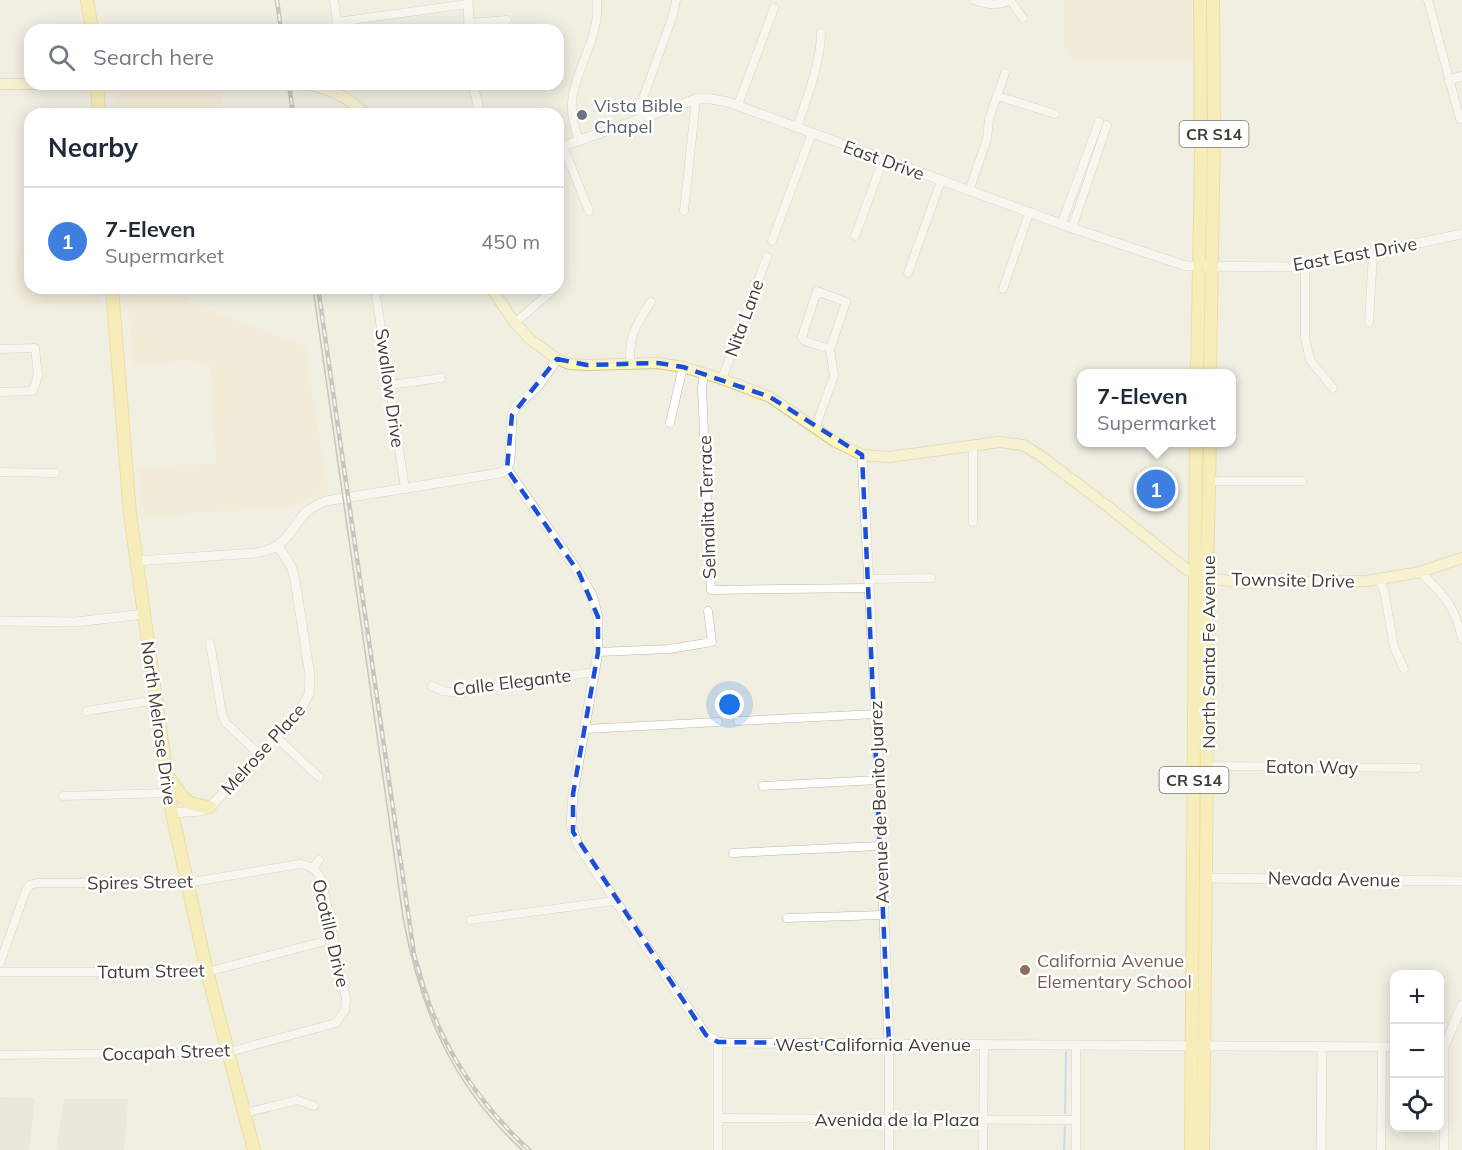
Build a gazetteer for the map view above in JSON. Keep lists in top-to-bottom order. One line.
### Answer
{"streets":{"main road":["CR S14","Townsite Drive","North Santa Fe Avenue","North Melrose Drive"],"street":["East Drive","East East Drive","Nita Lane","Swallow Drive","Selmalita Terrace","Calle Elegante","Melrose Place","Eaton Way","Avenue de Benito Juarez","Nevada Avenue","Spires Street","Ocotillo Drive","Tatum Street","West California Avenue","Cocapah Street","Avenida de la Plaza"]},"crossings":[["CR S14","East Drive"],["CR S14","East East Drive"],["East Drive","East East Drive"],["Selmalita Terrace","Avenue de Benito Juarez"],["Townsite Drive","North Santa Fe Avenue"],["Townsite Drive","Avenue de Benito Juarez"],["North Santa Fe Avenue","Eaton Way"],["North Santa Fe Avenue","Nevada Avenue"],["North Santa Fe Avenue","West California Avenue"],["North Melrose Drive","Melrose Place"],["North Melrose Drive","Spires Street"],["North Melrose Drive","Tatum Street"],["North Melrose Drive","Cocapah Street"],["Avenue de Benito Juarez","West California Avenue"],["Avenue de Benito Juarez","Avenida de la Plaza"],["Spires Street","Ocotillo Drive"],["Ocotillo Drive","Tatum Street"],["Ocotillo Drive","Cocapah Street"]],"places":["Vista Bible Chapel","California Avenue Elementary School"],"page":{"search":"Search here","heading":"Nearby","list":[{"mark":"1","name":"7-Eleven","note":"Supermarket","value":"450 m"}],"popup":["7-Eleven","Supermarket"],"pins":"1","map_buttons":["+","−"]}}
